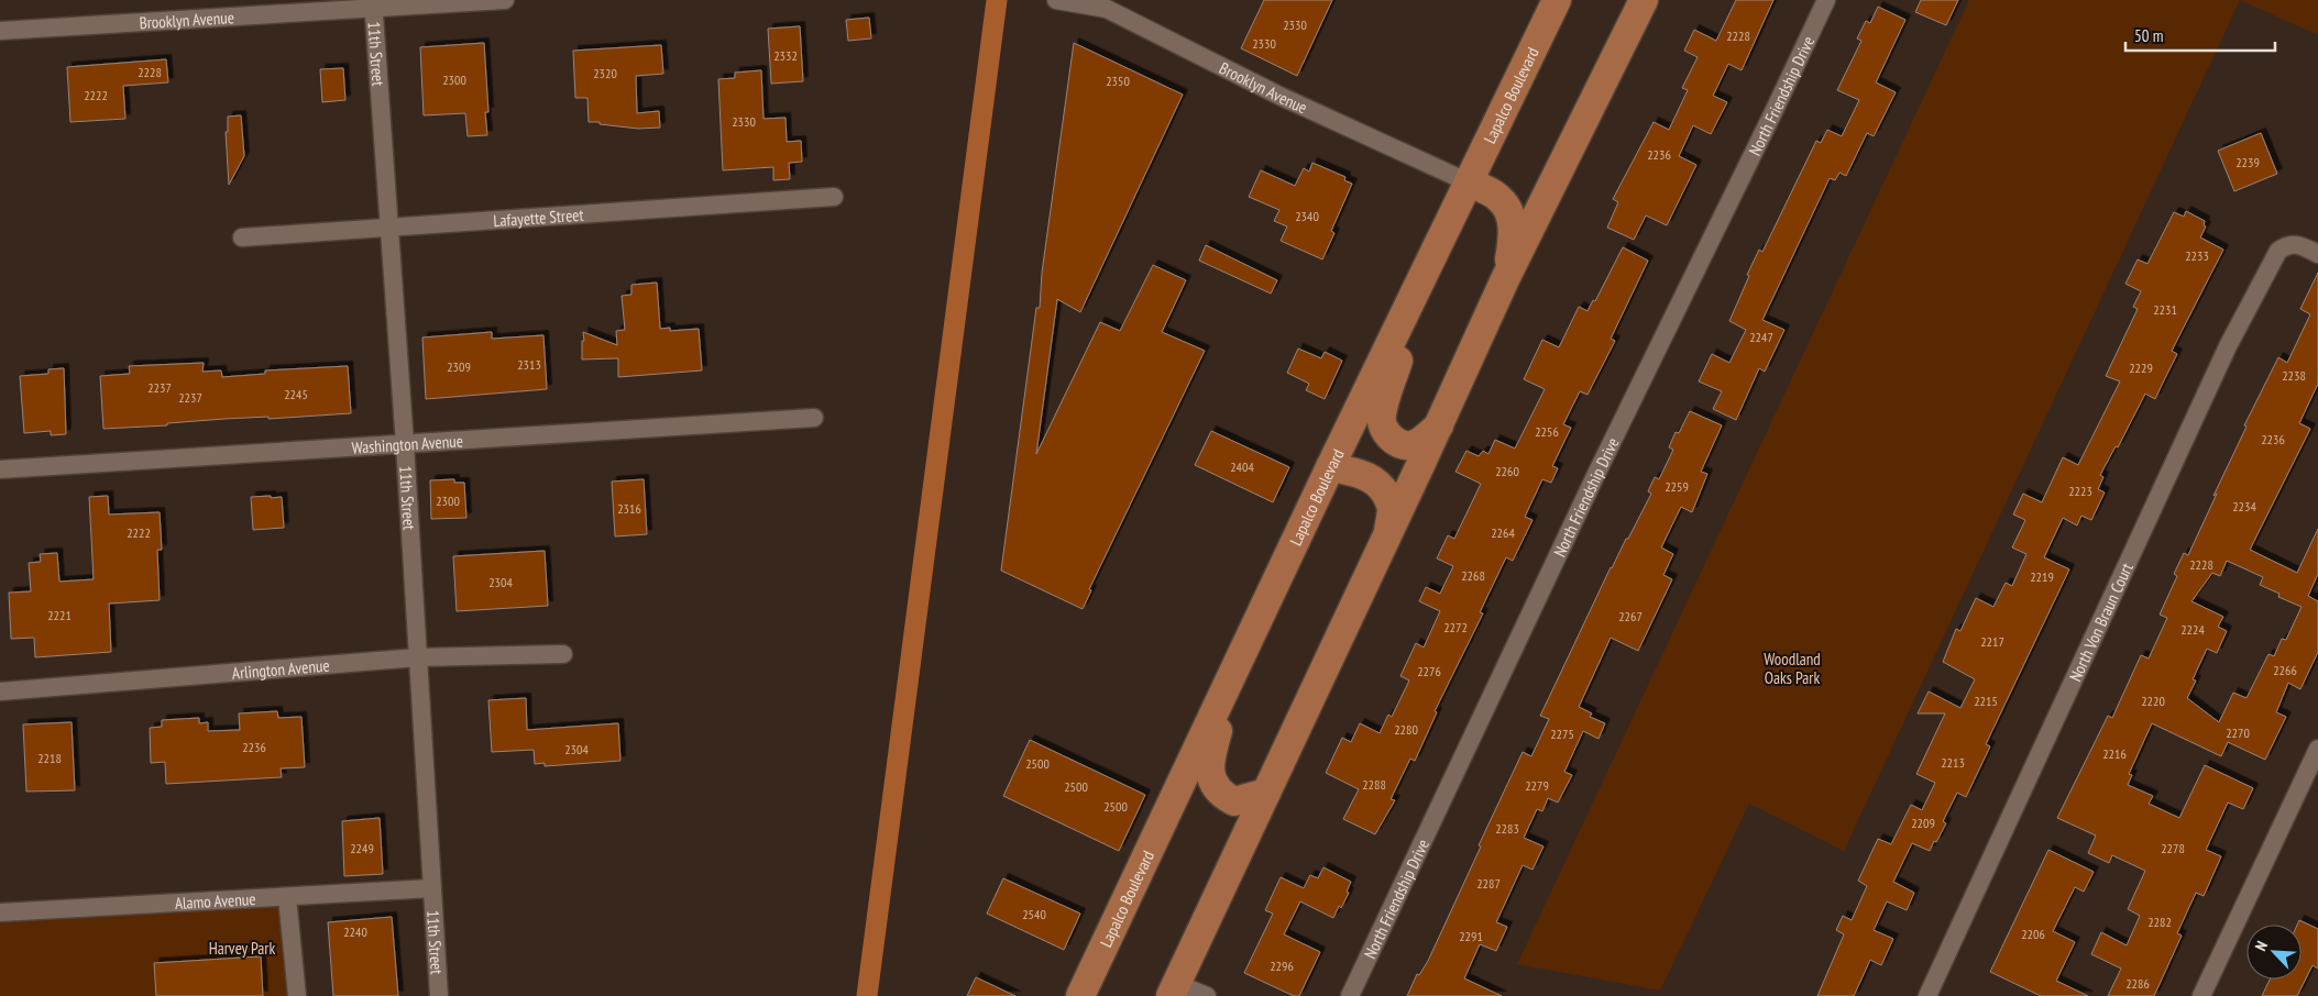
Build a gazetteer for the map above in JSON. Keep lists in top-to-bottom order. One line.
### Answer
{"streets":{"main road":["Lapalco Boulevard"],"street":["Brooklyn Avenue","11th Street","North Friendship Drive","Lafayette Street","Washington Avenue","North Von Braun Court","Arlington Avenue","Alamo Avenue"]},"crossings":[["Brooklyn Avenue","11th Street"],["Brooklyn Avenue","Lapalco Boulevard"],["11th Street","Lafayette Street"],["11th Street","Washington Avenue"],["11th Street","Arlington Avenue"],["11th Street","Alamo Avenue"]],"parks":["Woodland Oaks Park","Harvey Park"],"house_numbers":["2330","2228","2330","2332","2228","2320","2300","2350","2222","2330","2236","2239","2340","2233","2231","2247","2313","2309","2229","2238","2237","2245","2237","2256","2236","2404","2260","2259","2223","2300","2234","2316","2222","2264","2228","2268","2219","2304","2221","2267","2272","2224","2217","2266","2276","2215","2220","2280","2270","2275","2236","2304","2216","2218","2213","2500","2288","2279","2500","2500","2209","2283","2249","2278","2287","2540","2282","2240","2206","2291","2296","2286"],"scale_bar":"50 m","north":"top left"}
